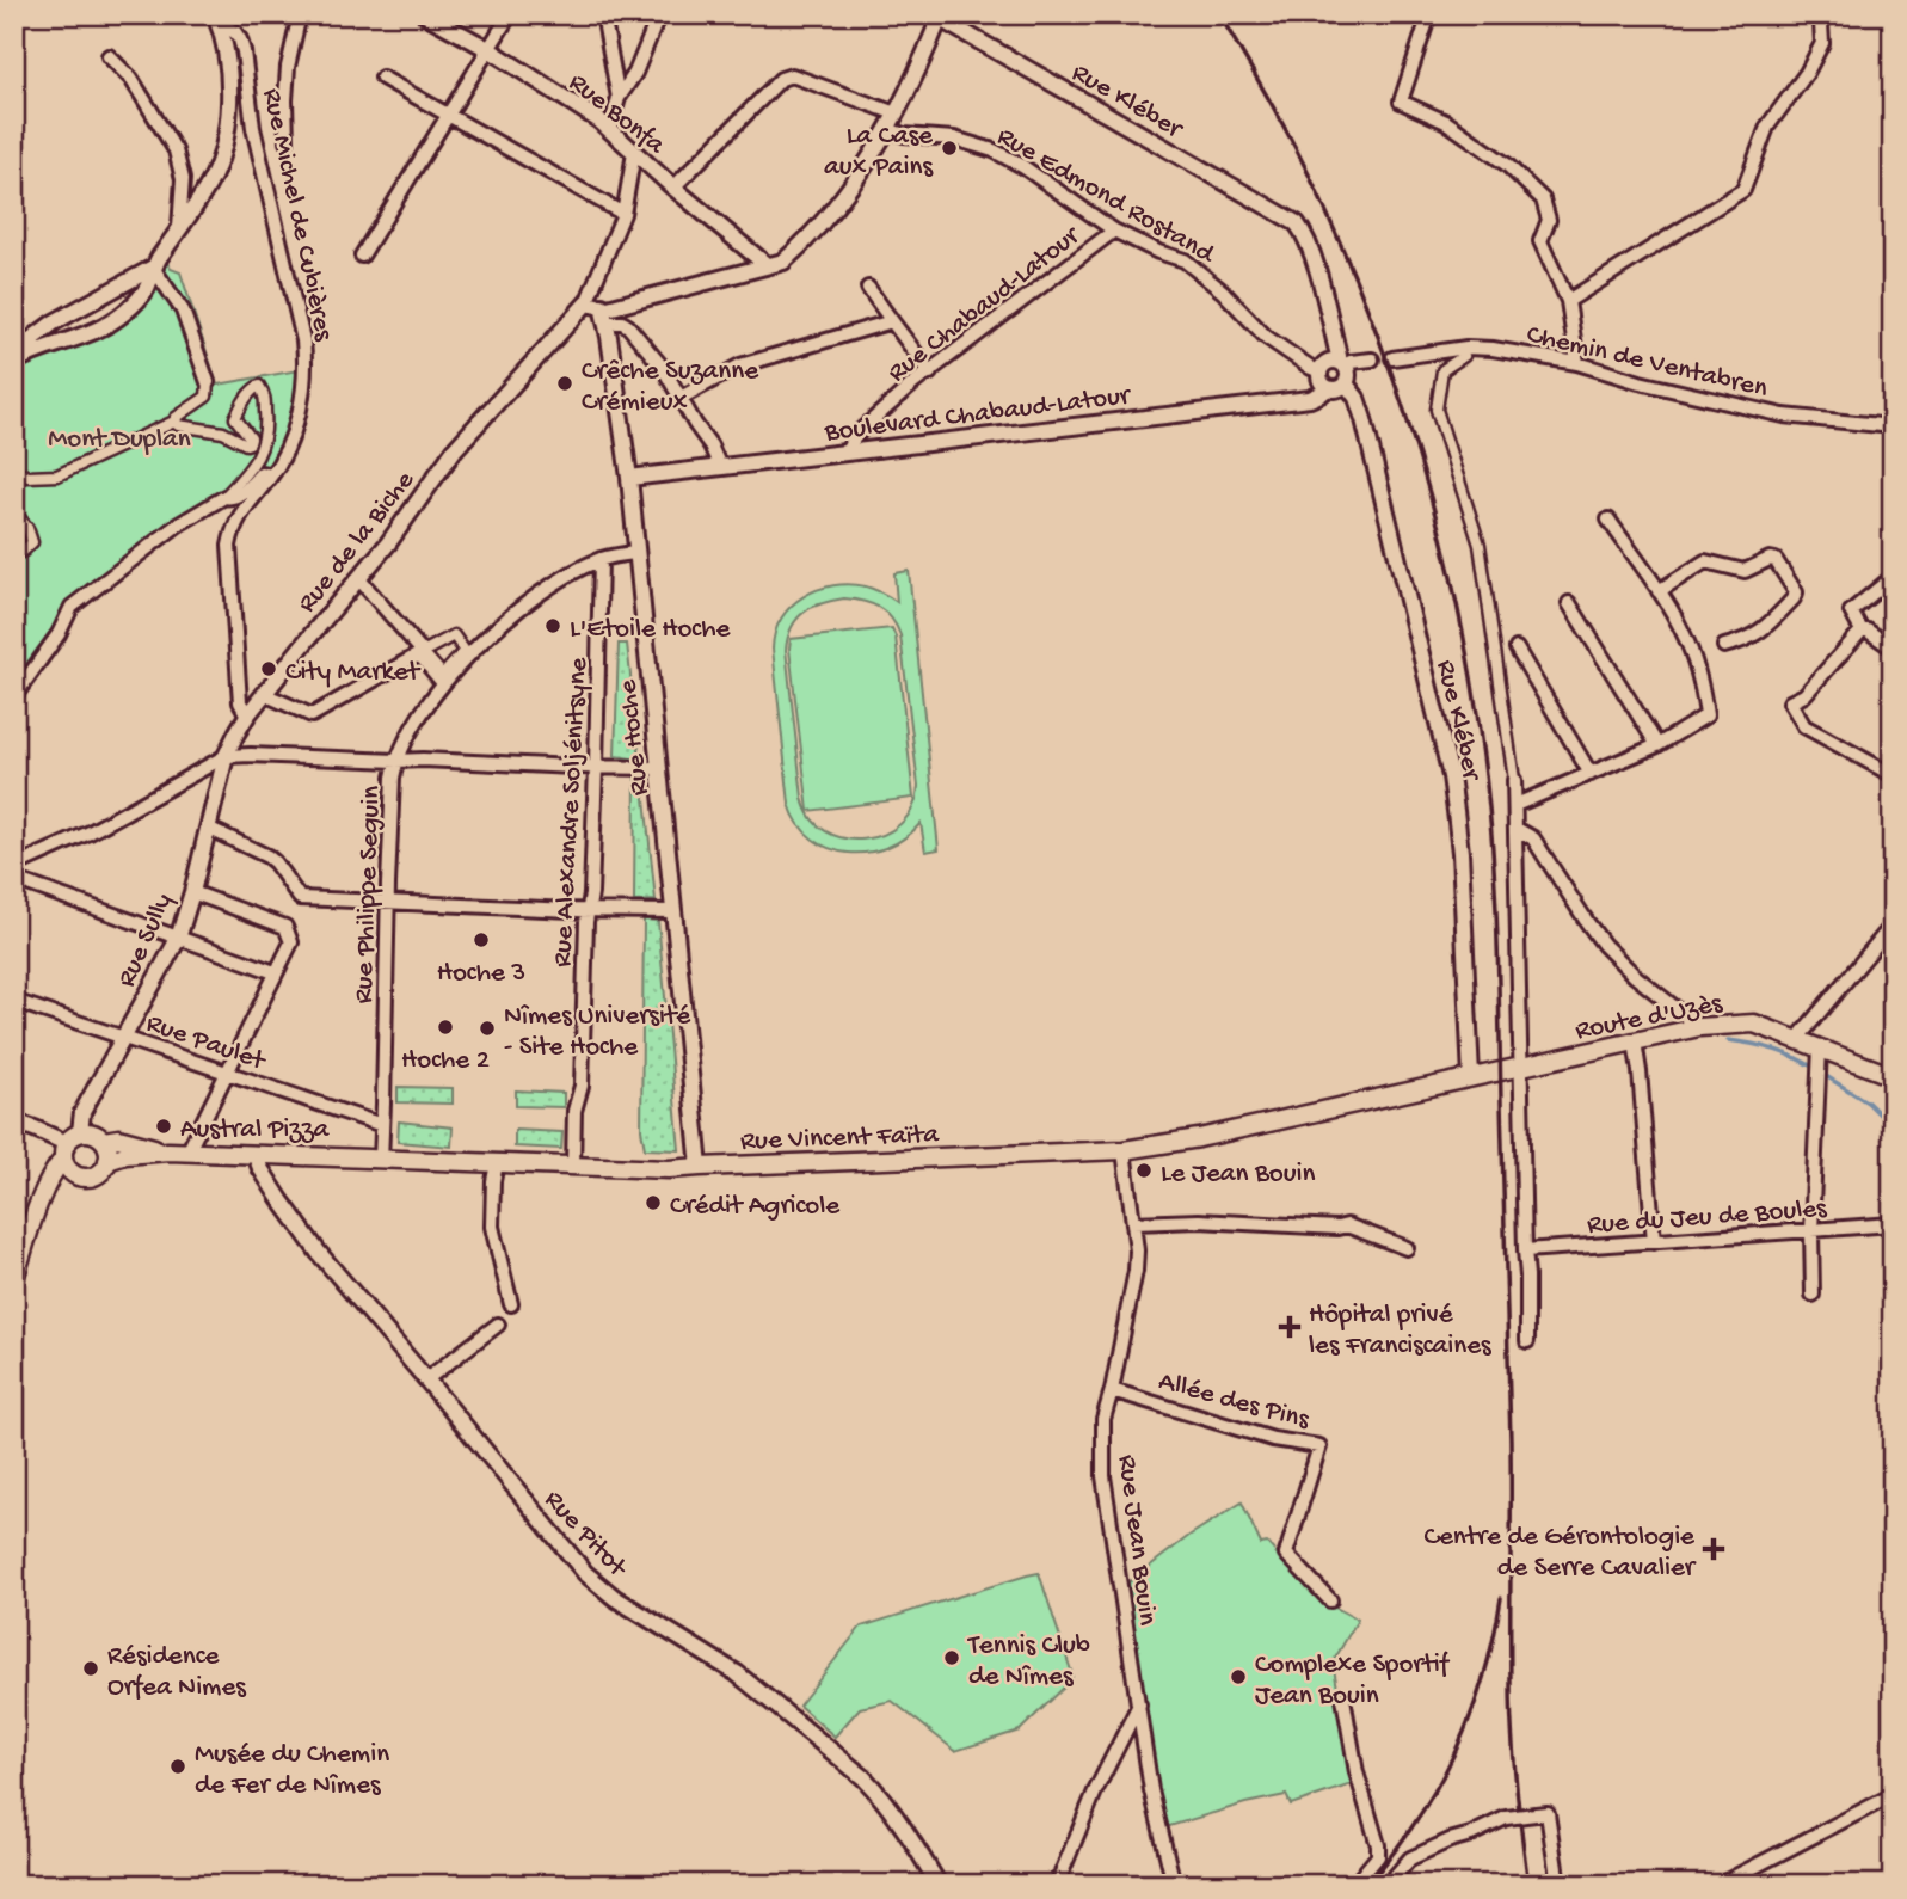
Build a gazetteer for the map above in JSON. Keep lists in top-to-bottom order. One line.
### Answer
{"streets":{"main road":["Rue Sully","Route d'Uzès","Rue Vincent Faïta"],"street":["Rue Kléber","Rue Bonfa","Rue Edmond Rostand","Rue Michel de Cubières","Rue Chabaud-Latour","Chemin de Ventabren","Boulevard Chabaud-Latour","Rue de la Biche","Rue Hoche","Rue Alexandre Soljénitsyne","Rue Philippe Seguin","Rue Paulet","Rue du Jeu de Boules","Allée des Pins","Rue Pitot","Rue Jean Bouin"]},"crossings":[["Rue Kléber","Rue Edmond Rostand"],["Rue Kléber","Boulevard Chabaud-Latour"],["Rue Kléber","Rue Vincent Faïta"],["Rue Bonfa","Rue de la Biche"],["Rue Edmond Rostand","Rue Chabaud-Latour"],["Rue Edmond Rostand","Boulevard Chabaud-Latour"],["Rue Michel de Cubières","Rue de la Biche"],["Rue Chabaud-Latour","Boulevard Chabaud-Latour"],["Boulevard Chabaud-Latour","Rue Hoche"],["Rue de la Biche","Rue Hoche"],["Rue de la Biche","Rue Sully"],["Rue Hoche","Rue Philippe Seguin"],["Rue Hoche","Rue Vincent Faïta"],["Rue Alexandre Soljénitsyne","Rue Philippe Seguin"],["Rue Alexandre Soljénitsyne","Rue Vincent Faïta"],["Rue Philippe Seguin","Rue Paulet"],["Rue Philippe Seguin","Rue Vincent Faïta"],["Rue Sully","Rue Paulet"],["Rue Sully","Rue Vincent Faïta"],["Route d'Uzès","Rue Vincent Faïta"],["Rue Vincent Faïta","Rue Pitot"],["Rue Vincent Faïta","Rue Jean Bouin"],["Allée des Pins","Rue Jean Bouin"]],"parks":["Mont Duplan"],"places":{"other":["La Case aux Pains","Crêche Suzanne Crémieux","L'Etoile Hoche","City Market","Hoche 3","Hoche 2","Nîmes Université - Site Hoche","Austral Pizza","Le Jean Bouin","Crédit Agricole","Tennis Club de Nîmes","Résidence Orfea Nimes","Complexe Sportif Jean Bouin","Musée du Chemin de Fer de Nîmes"],"health":["Hôpital privé les Franciscaines","Centre de Gérontologie de Serre Cavalier"]}}
